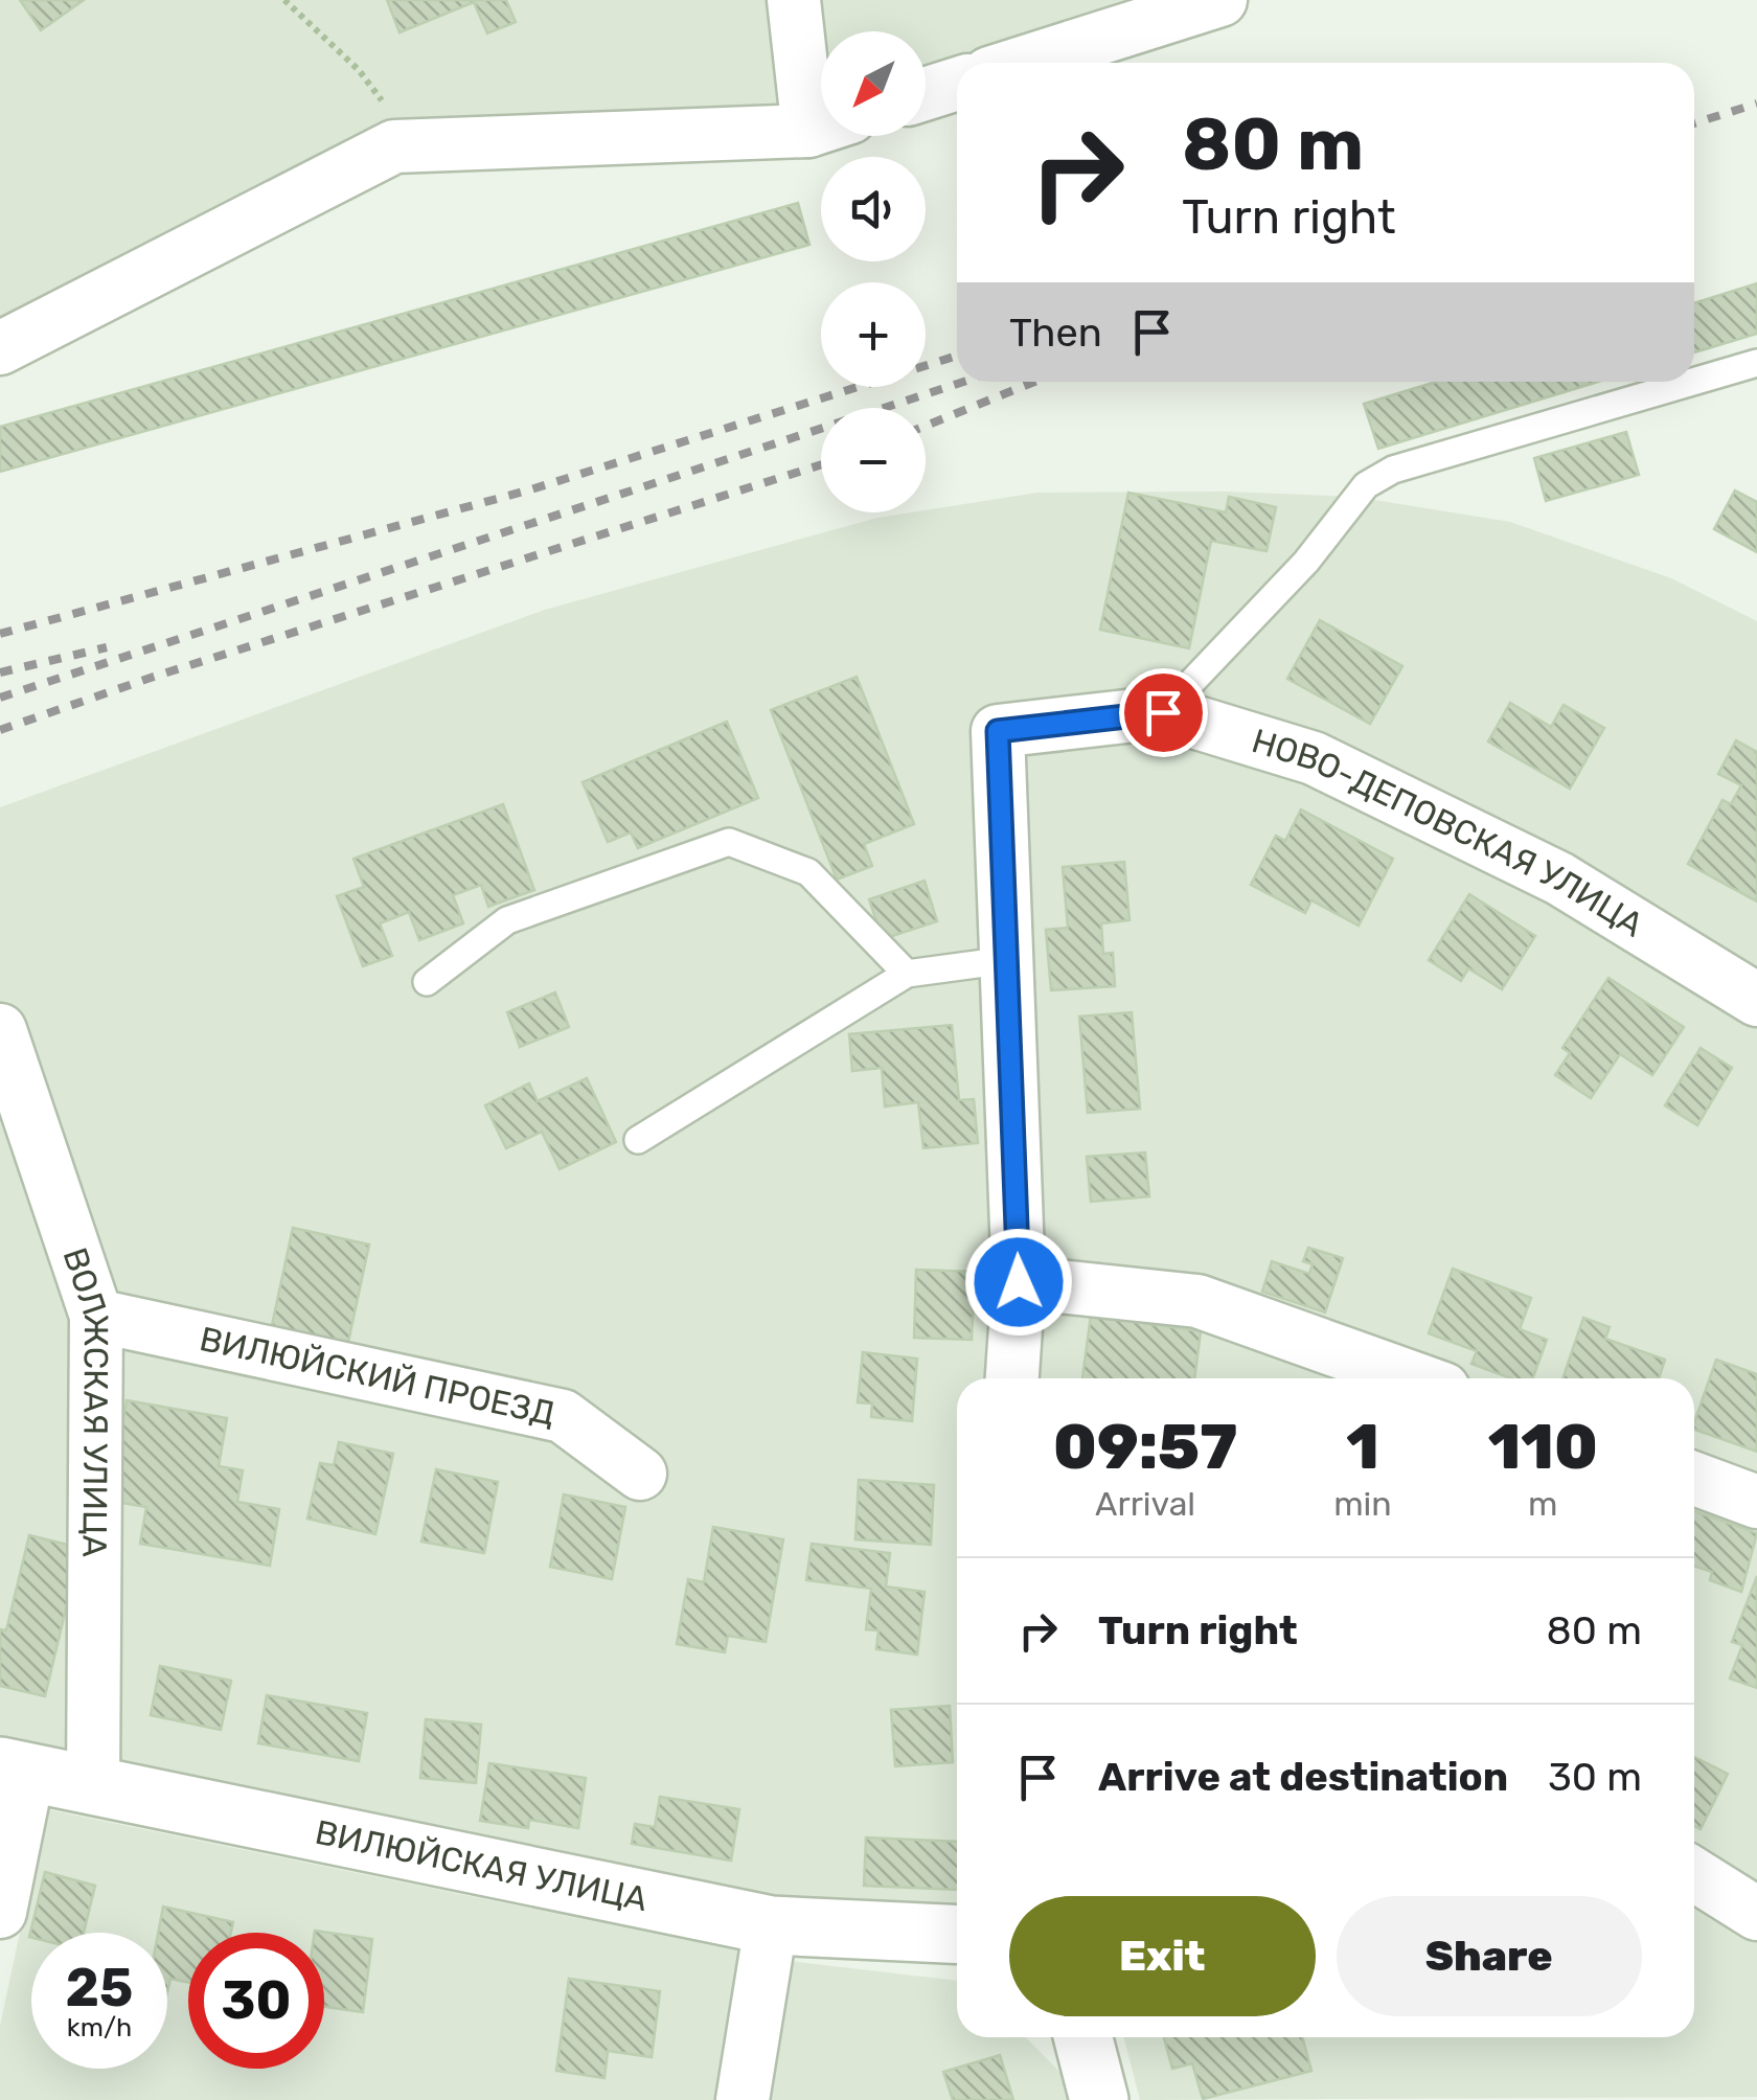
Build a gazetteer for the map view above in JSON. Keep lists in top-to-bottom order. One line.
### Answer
{"streets":{"street":["НОВО-ДЕПОВСКАЯ УЛИЦА","ВИЛЮЙСКИЙ ПРОЕЗД","ВОЛЖСКАЯ УЛИЦА","ВИЛЮЙСКАЯ УЛИЦА"]},"crossings":[["ВИЛЮЙСКИЙ ПРОЕЗД","ВОЛЖСКАЯ УЛИЦА"],["ВОЛЖСКАЯ УЛИЦА","ВИЛЮЙСКАЯ УЛИЦА"]],"north":"bottom left","page":{"map_buttons":["+","−"],"turn":["80 m","Turn right"],"then":"Then","eta":["09:57","Arrival","1","min","110","m"],"list":[{"name":"Turn right","value":"80 m"},{"name":"Arrive at destination","value":"30 m"}],"buttons":["Exit","Share"],"speed":"25 km/h","limit":"30"}}
